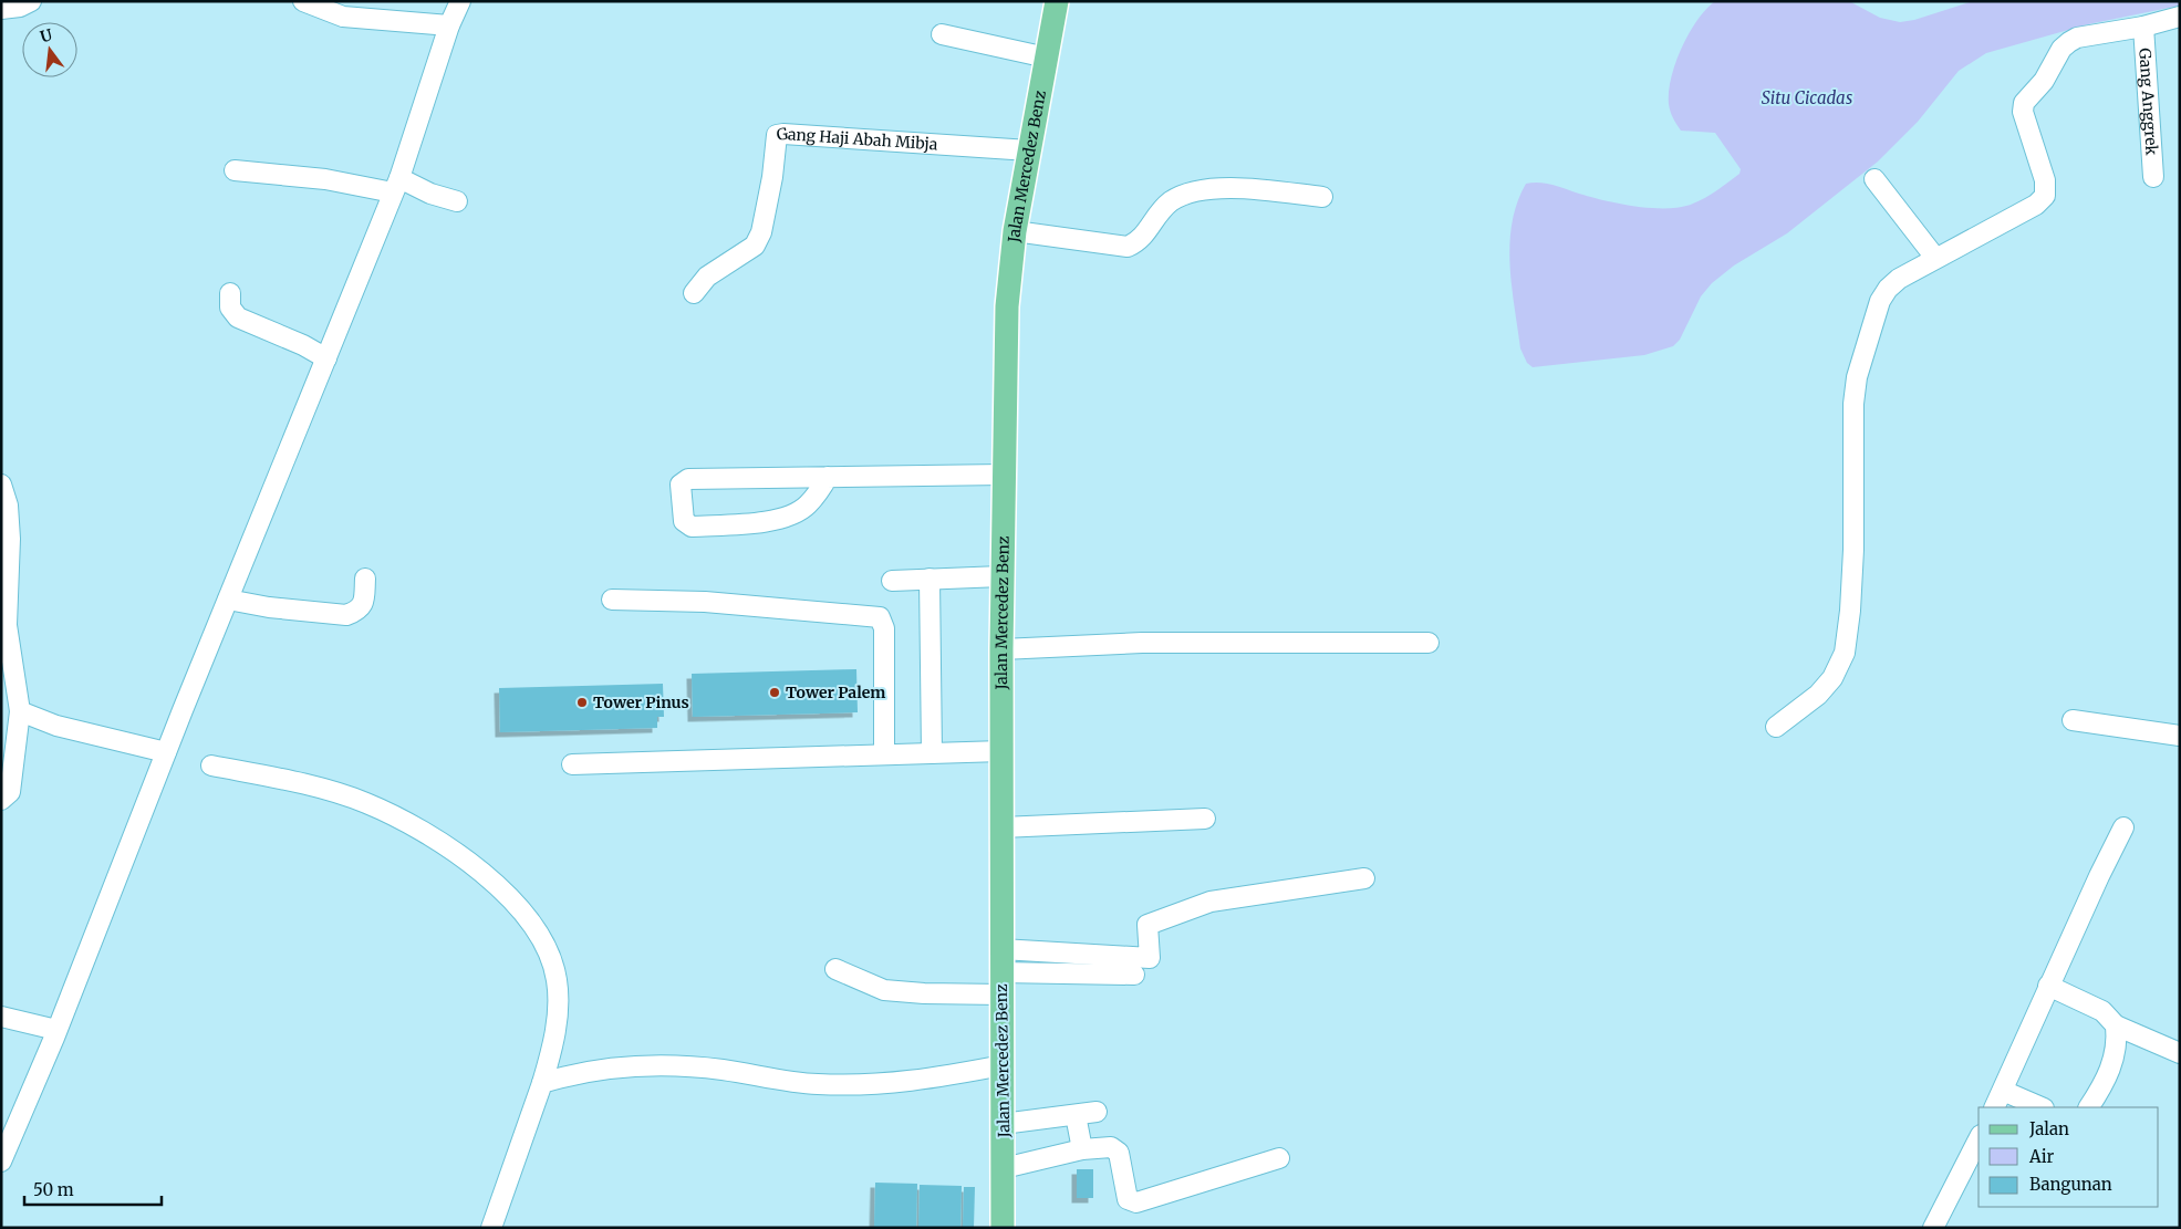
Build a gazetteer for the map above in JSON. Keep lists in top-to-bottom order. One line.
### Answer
{"streets":{"main road":["Jalan Mercedez Benz"],"street":["Gang Anggrek","Gang Haji Abah Mibja"]},"crossings":[["Gang Haji Abah Mibja","Jalan Mercedez Benz"]],"water":["Situ Cicadas"],"places":["Tower Palem","Tower Pinus"],"legend":["Jalan","Air","Bangunan"],"scale_bar":"50 m","north":"top"}
